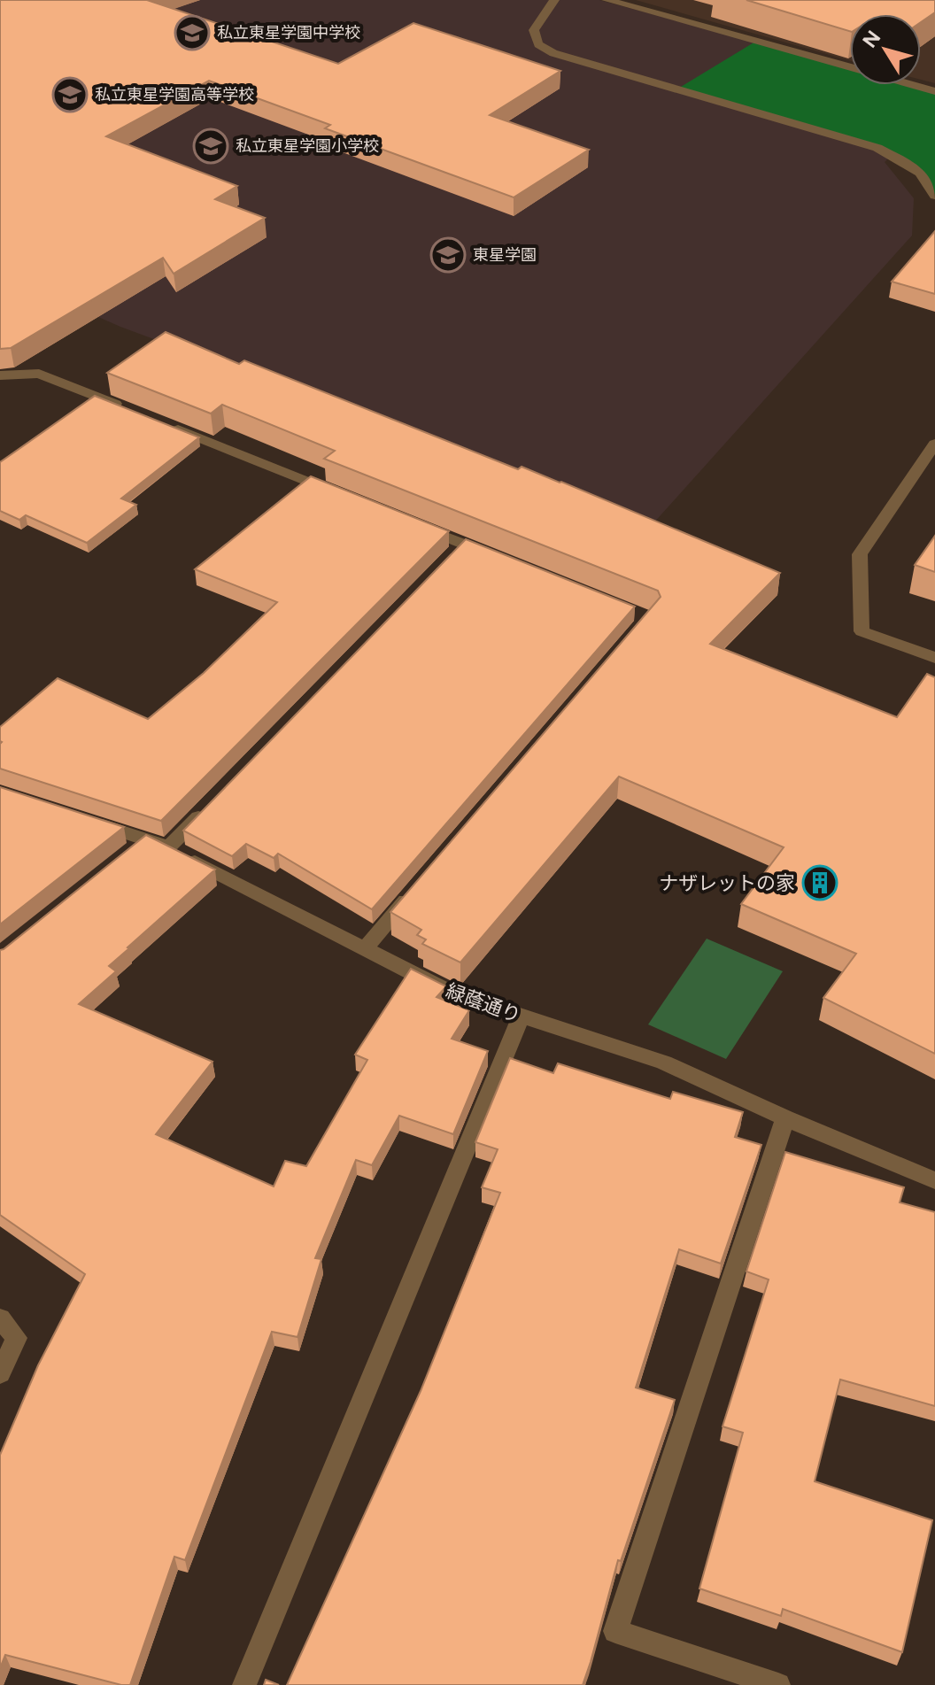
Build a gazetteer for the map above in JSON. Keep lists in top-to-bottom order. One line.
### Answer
{"streets":{"street":["緑蔭通り"]},"places":{"school or university":["私立東星学園中学校","私立東星学園高等学校","私立東星学園小学校","東星学園"],"building":["ナザレットの家"]},"north":"top left"}
